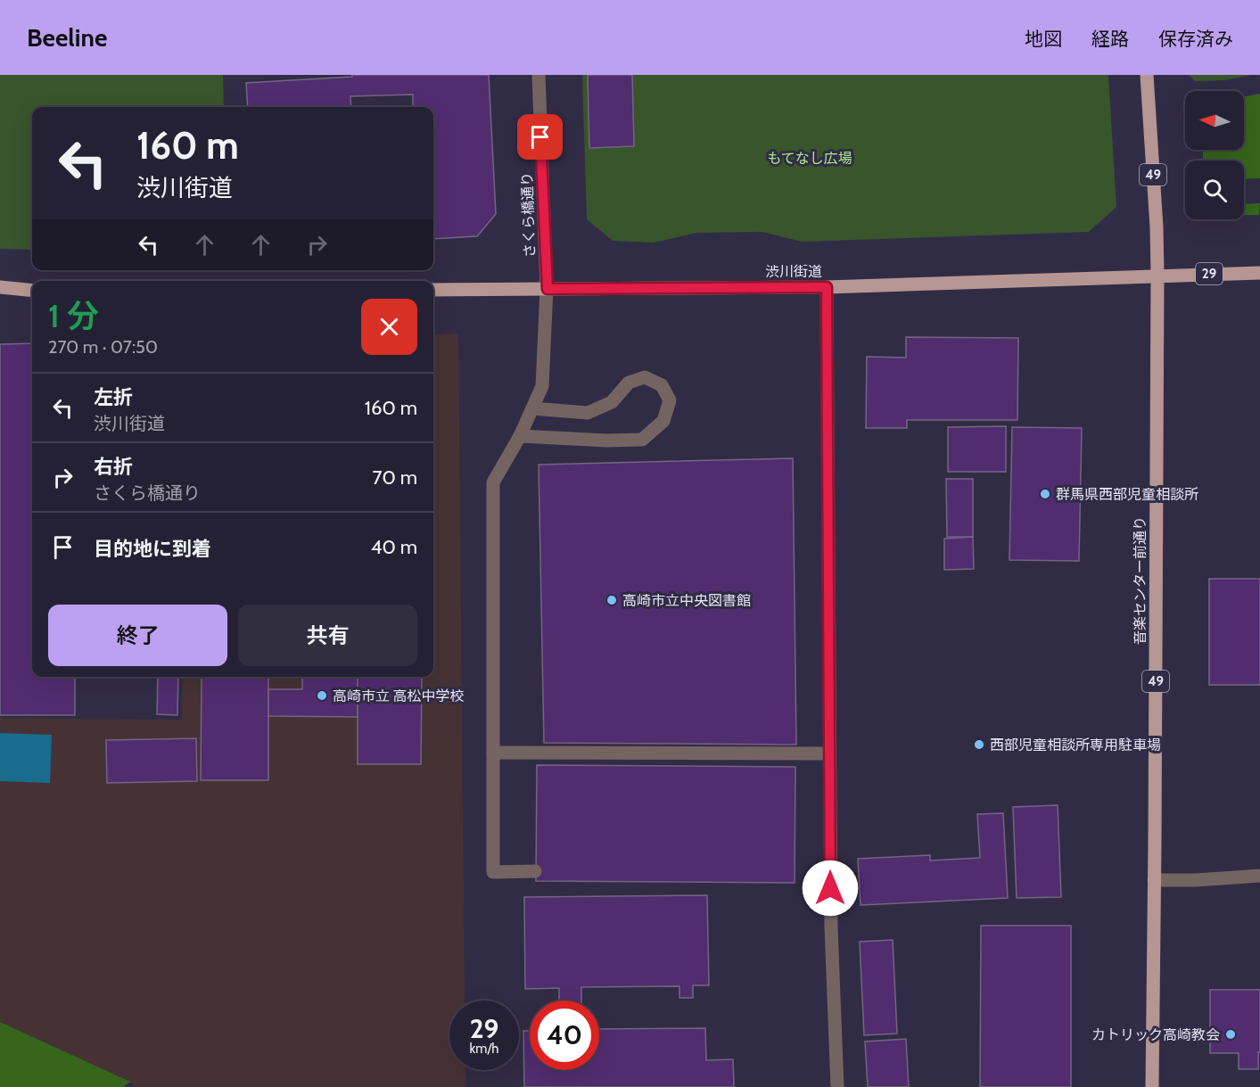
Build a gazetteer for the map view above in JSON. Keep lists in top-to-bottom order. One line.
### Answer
{"streets":{"main road":["49","渋川街道","29","音楽センター前通り"],"street":["さくら橋通り"]},"crossings":[["さくら橋通り","渋川街道"],["渋川街道","29"],["渋川街道","音楽センター前通り"],["29","音楽センター前通り"]],"parks":["もてなし広場"],"places":["群馬県西部児童相談所","高崎市立中央図書館","高崎市立 高松中学校","西部児童相談所専用駐車場","カトリック高崎教会"],"north":"left","page":{"header":"Beeline","nav":["地図","経路","保存済み"],"turn":["160 m","渋川街道"],"heading":["1 分","270 m · 07:50"],"list":[{"name":"左折","note":"渋川街道","value":"160 m"},{"name":"右折","note":"さくら橋通り","value":"70 m"},{"name":"目的地に到着","value":"40 m"}],"buttons":["終了","共有"],"speed":"29 km/h","limit":"40"}}
